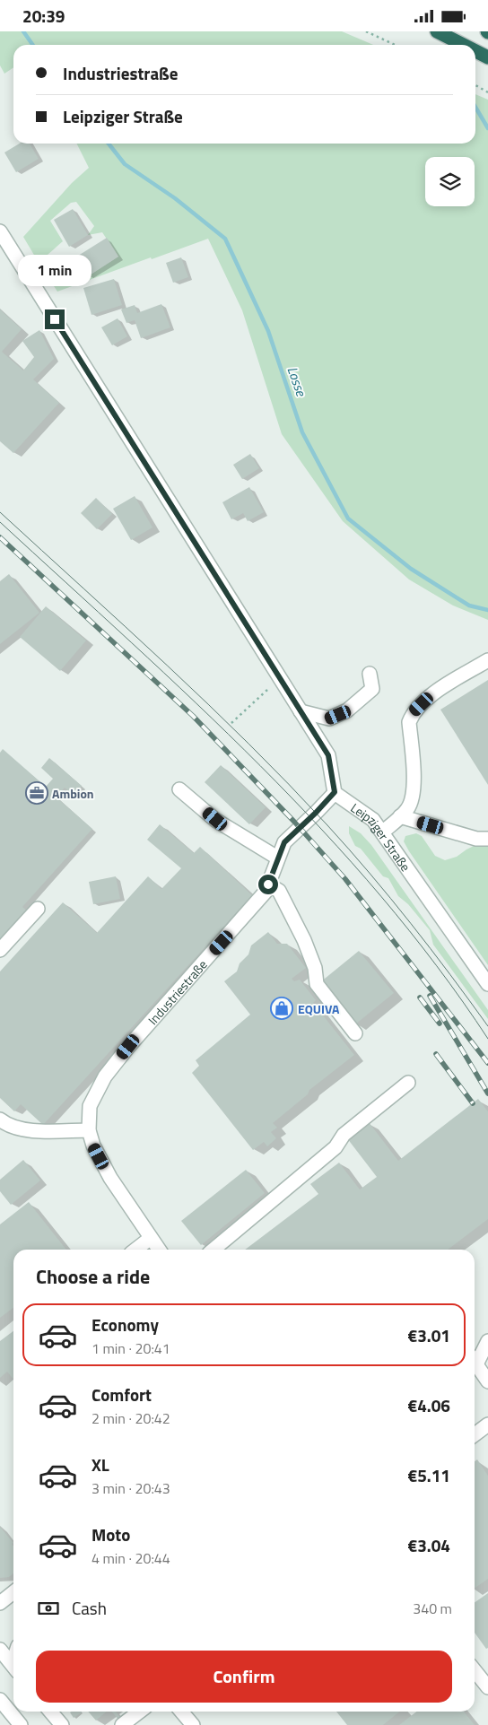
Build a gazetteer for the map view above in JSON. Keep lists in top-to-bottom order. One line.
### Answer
{"streets":{"street":["Leipziger Straße","Industriestraße"]},"crossings":[["Leipziger Straße","Industriestraße"]],"water":["Losse"],"places":{"office":["Ambion"],"shop":["EQUIVA"]},"page":{"status":"20:39","banner":["Industriestraße","Leipziger Straße"],"bubble":"1 min","heading":"Choose a ride","list":[{"name":"Economy","note":"1 min · 20:41","value":"€3.01"},{"name":"Comfort","note":"2 min · 20:42","value":"€4.06"},{"name":"XL","note":"3 min · 20:43","value":"€5.11"},{"name":"Moto","note":"4 min · 20:44","value":"€3.04"}],"pay":["Cash","340 m"],"buttons":"Confirm"}}
